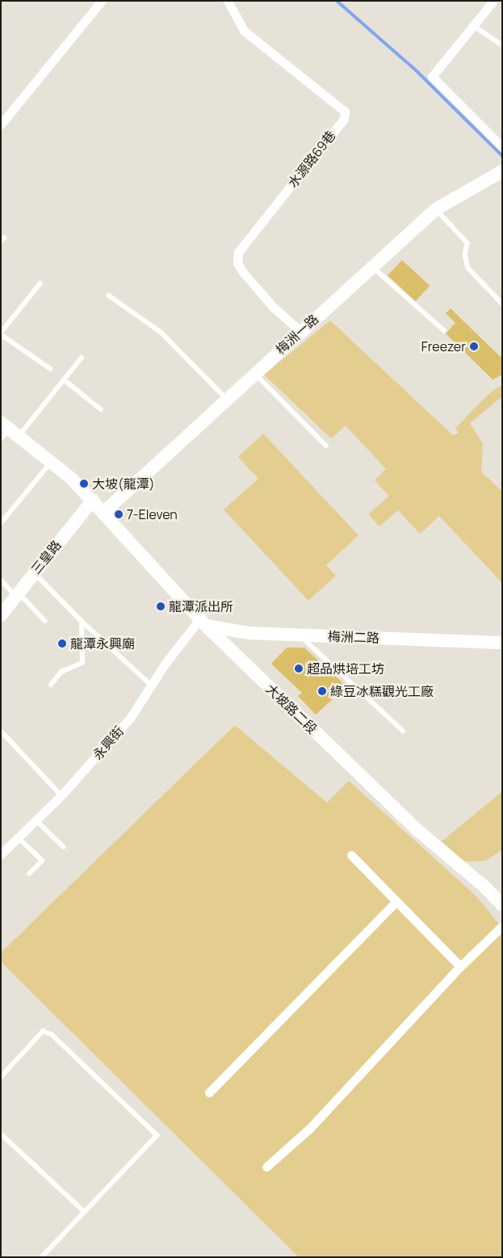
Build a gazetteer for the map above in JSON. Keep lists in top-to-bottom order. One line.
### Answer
{"streets":{"street":["水源路69巷","梅洲一路","三皇路","梅洲二路","大坡路二段","永興街"]},"crossings":[["水源路69巷","梅洲一路"],["梅洲一路","大坡路二段"],["三皇路","大坡路二段"],["梅洲二路","大坡路二段"],["梅洲二路","永興街"],["大坡路二段","永興街"]],"places":["Freezer","大坡(龍潭)","7-Eleven","龍潭派出所","龍潭永興廟","超品烘培工坊","綠豆冰糕觀光工廠"]}
